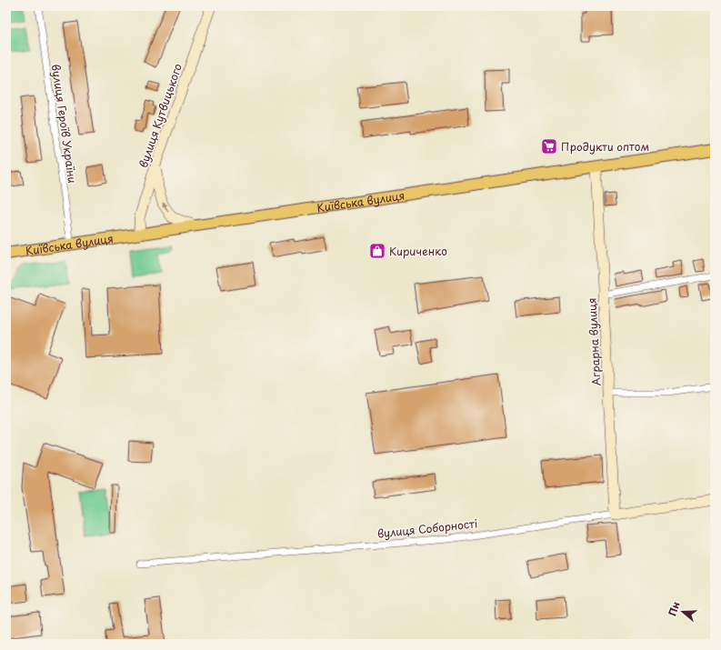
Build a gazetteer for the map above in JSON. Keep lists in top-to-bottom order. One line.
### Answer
{"streets":{"main road":["Київська вулиця"],"street":["вулиця Кутвицького","вулиця Героїв України","Аграрна вулиця","вулиця Соборності"]},"crossings":[["вулиця Кутвицького","Київська вулиця"],["вулиця Героїв України","Київська вулиця"],["Київська вулиця","Аграрна вулиця"],["Аграрна вулиця","вулиця Соборності"]],"places":{"supermarket":["Продукти оптом"],"shop":["Кириченко"]},"north":"left"}
